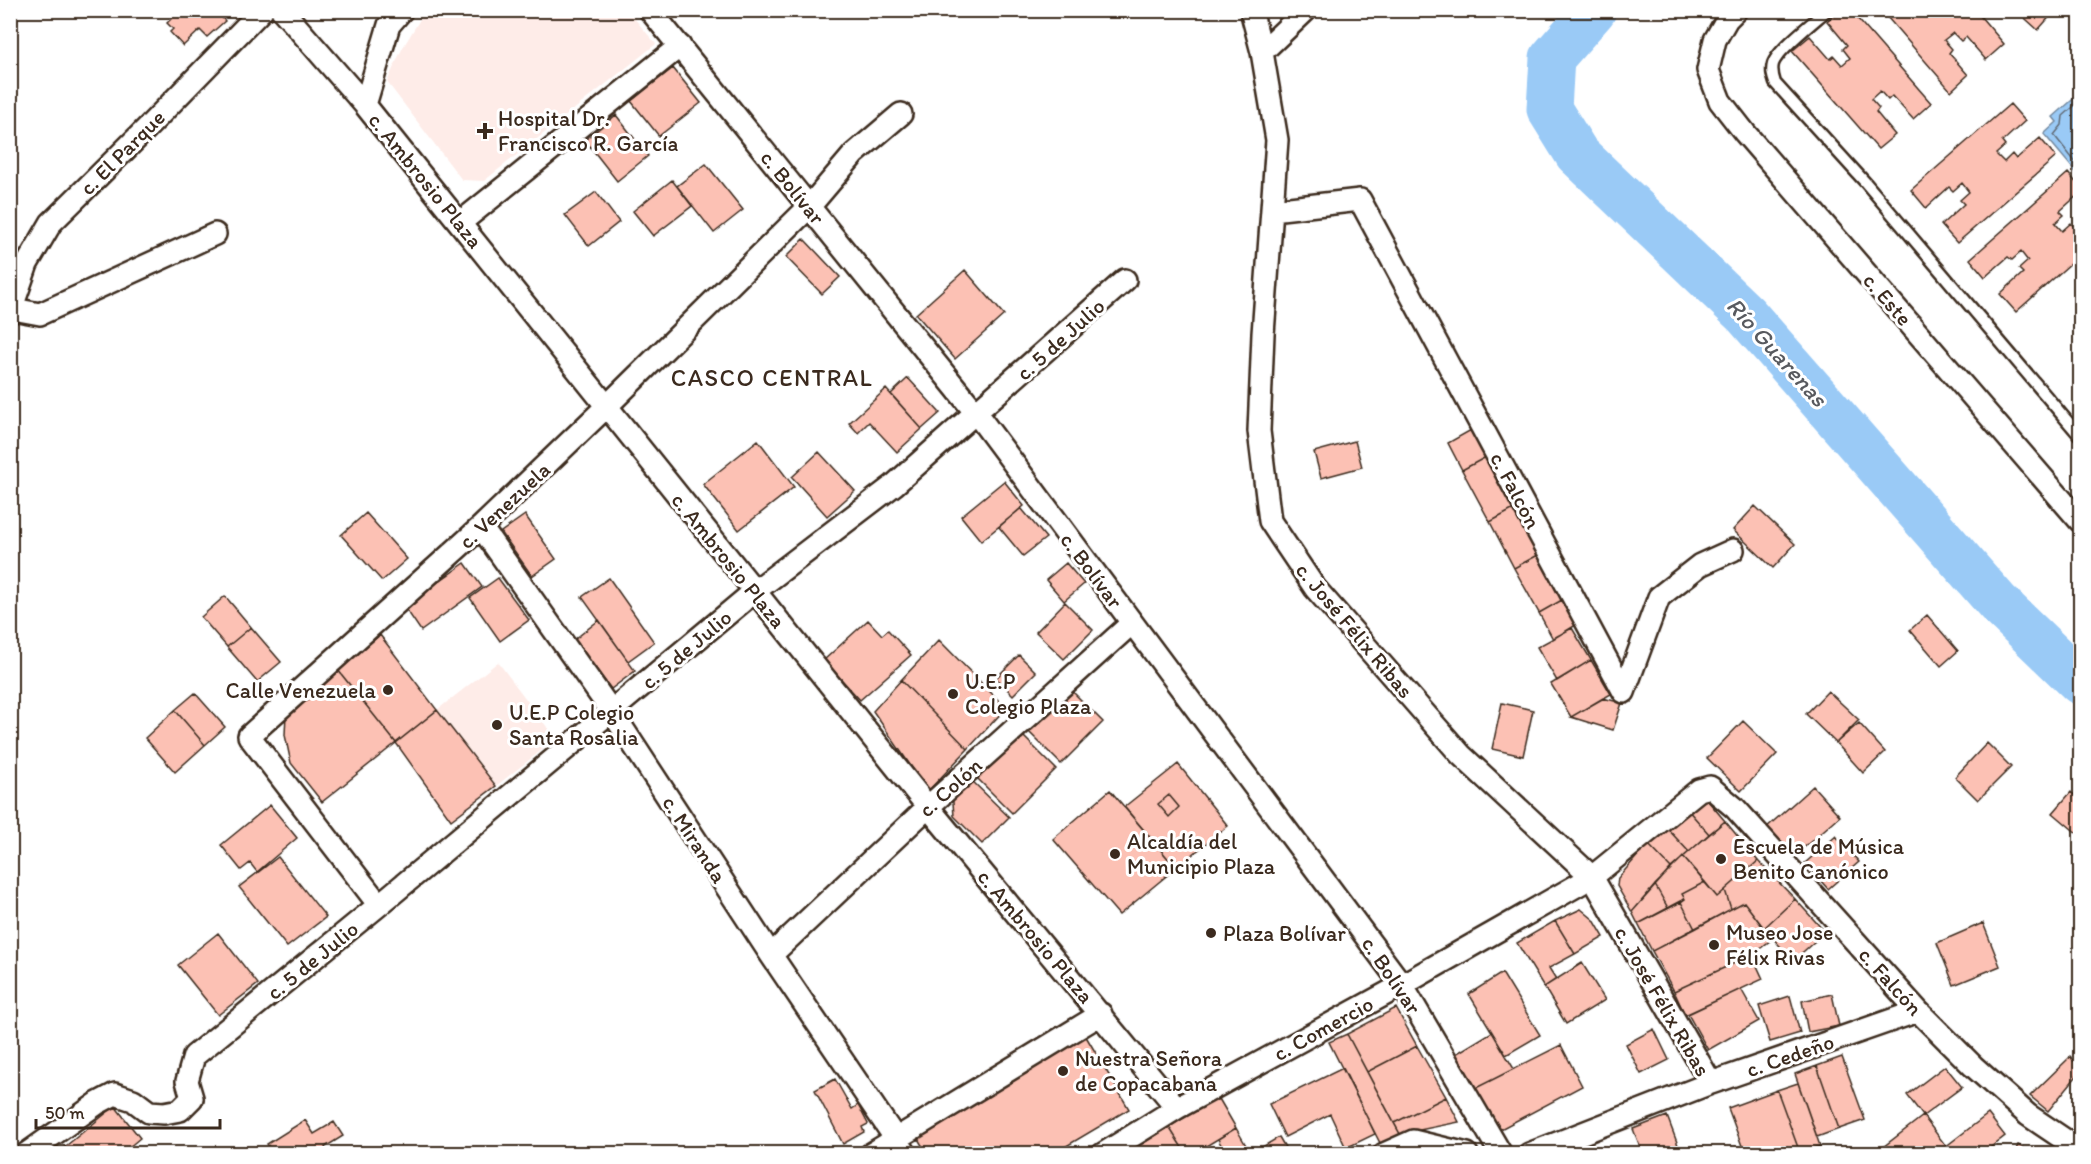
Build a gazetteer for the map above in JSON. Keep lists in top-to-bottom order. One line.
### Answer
{"streets":{"street":["c. El Parque","c. Ambrosio Plaza","c. Bolívar","c. Este","c. 5 de Julio","c. Falcón","c. Venezuela","c. José Félix Ribas","c. Colón","c. Miranda","c. Comercio","c. Cedeño"]},"crossings":[["c. Ambrosio Plaza","c. 5 de Julio"],["c. Ambrosio Plaza","c. Venezuela"],["c. Ambrosio Plaza","c. Colón"],["c. Ambrosio Plaza","c. Comercio"],["c. Bolívar","c. 5 de Julio"],["c. Bolívar","c. Venezuela"],["c. Bolívar","c. Colón"],["c. Bolívar","c. Comercio"],["c. 5 de Julio","c. Venezuela"],["c. 5 de Julio","c. Miranda"],["c. Falcón","c. José Félix Ribas"],["c. Falcón","c. Comercio"],["c. Falcón","c. Cedeño"],["c. Venezuela","c. Miranda"],["c. José Félix Ribas","c. Comercio"],["c. José Félix Ribas","c. Cedeño"],["c. Colón","c. Miranda"]],"districts":["CASCO CENTRAL"],"water":["Río Guarenas"],"places":{"health":["Hospital Dr. Francisco R. García"],"other":["Calle Venezuela","U.E.P Colegio Plaza","U.E.P Colegio Santa Rosalia","Alcaldía del Municipio Plaza","Escuela de Música Benito Canónico","Plaza Bolívar","Museo Jose Félix Rivas","Nuestra Señora de Copacabana"]},"scale_bar":"50 m"}
